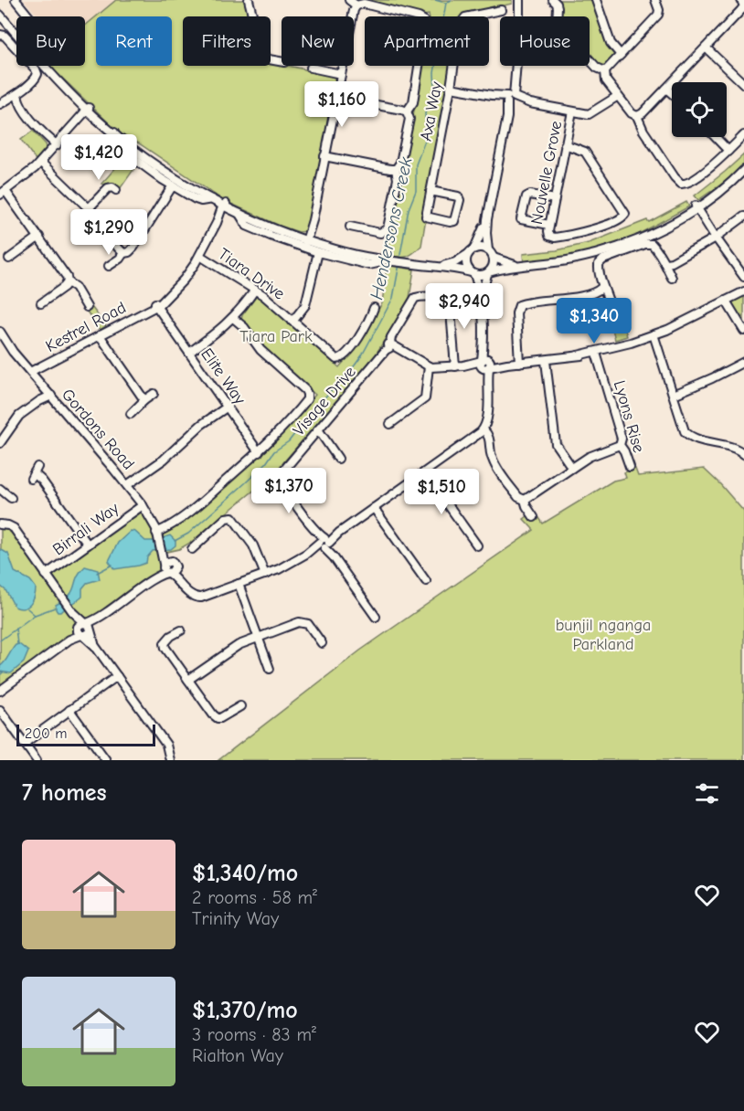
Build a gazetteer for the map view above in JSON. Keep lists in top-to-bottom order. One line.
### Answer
{"streets":{"street":["Axa Way","Nouvelle Grove","Tiara Drive","Kestrel Road","Elite Way","Visage Drive","Lyons Rise","Gordons Road","Birrali Way"]},"crossings":[["Tiara Drive","Kestrel Road"],["Kestrel Road","Elite Way"],["Kestrel Road","Gordons Road"],["Gordons Road","Birrali Way"]],"water":["Hendersons Creek"],"parks":["Tiara Park","bunjil nganga Parkland"],"scale_bar":"200 m","page":{"chip":["Buy","Rent","Filters","New","Apartment","House"],"price":["$1,160","$1,420","$1,290","$2,940","$1,340","$1,370","$1,510"],"scale":"200 m","heading":"7 homes","list":[{"name":"$1,340/mo","note":"2 rooms · 58 m² · Trinity Way"},{"name":"$1,370/mo","note":"3 rooms · 83 m² · Rialton Way"}]}}
